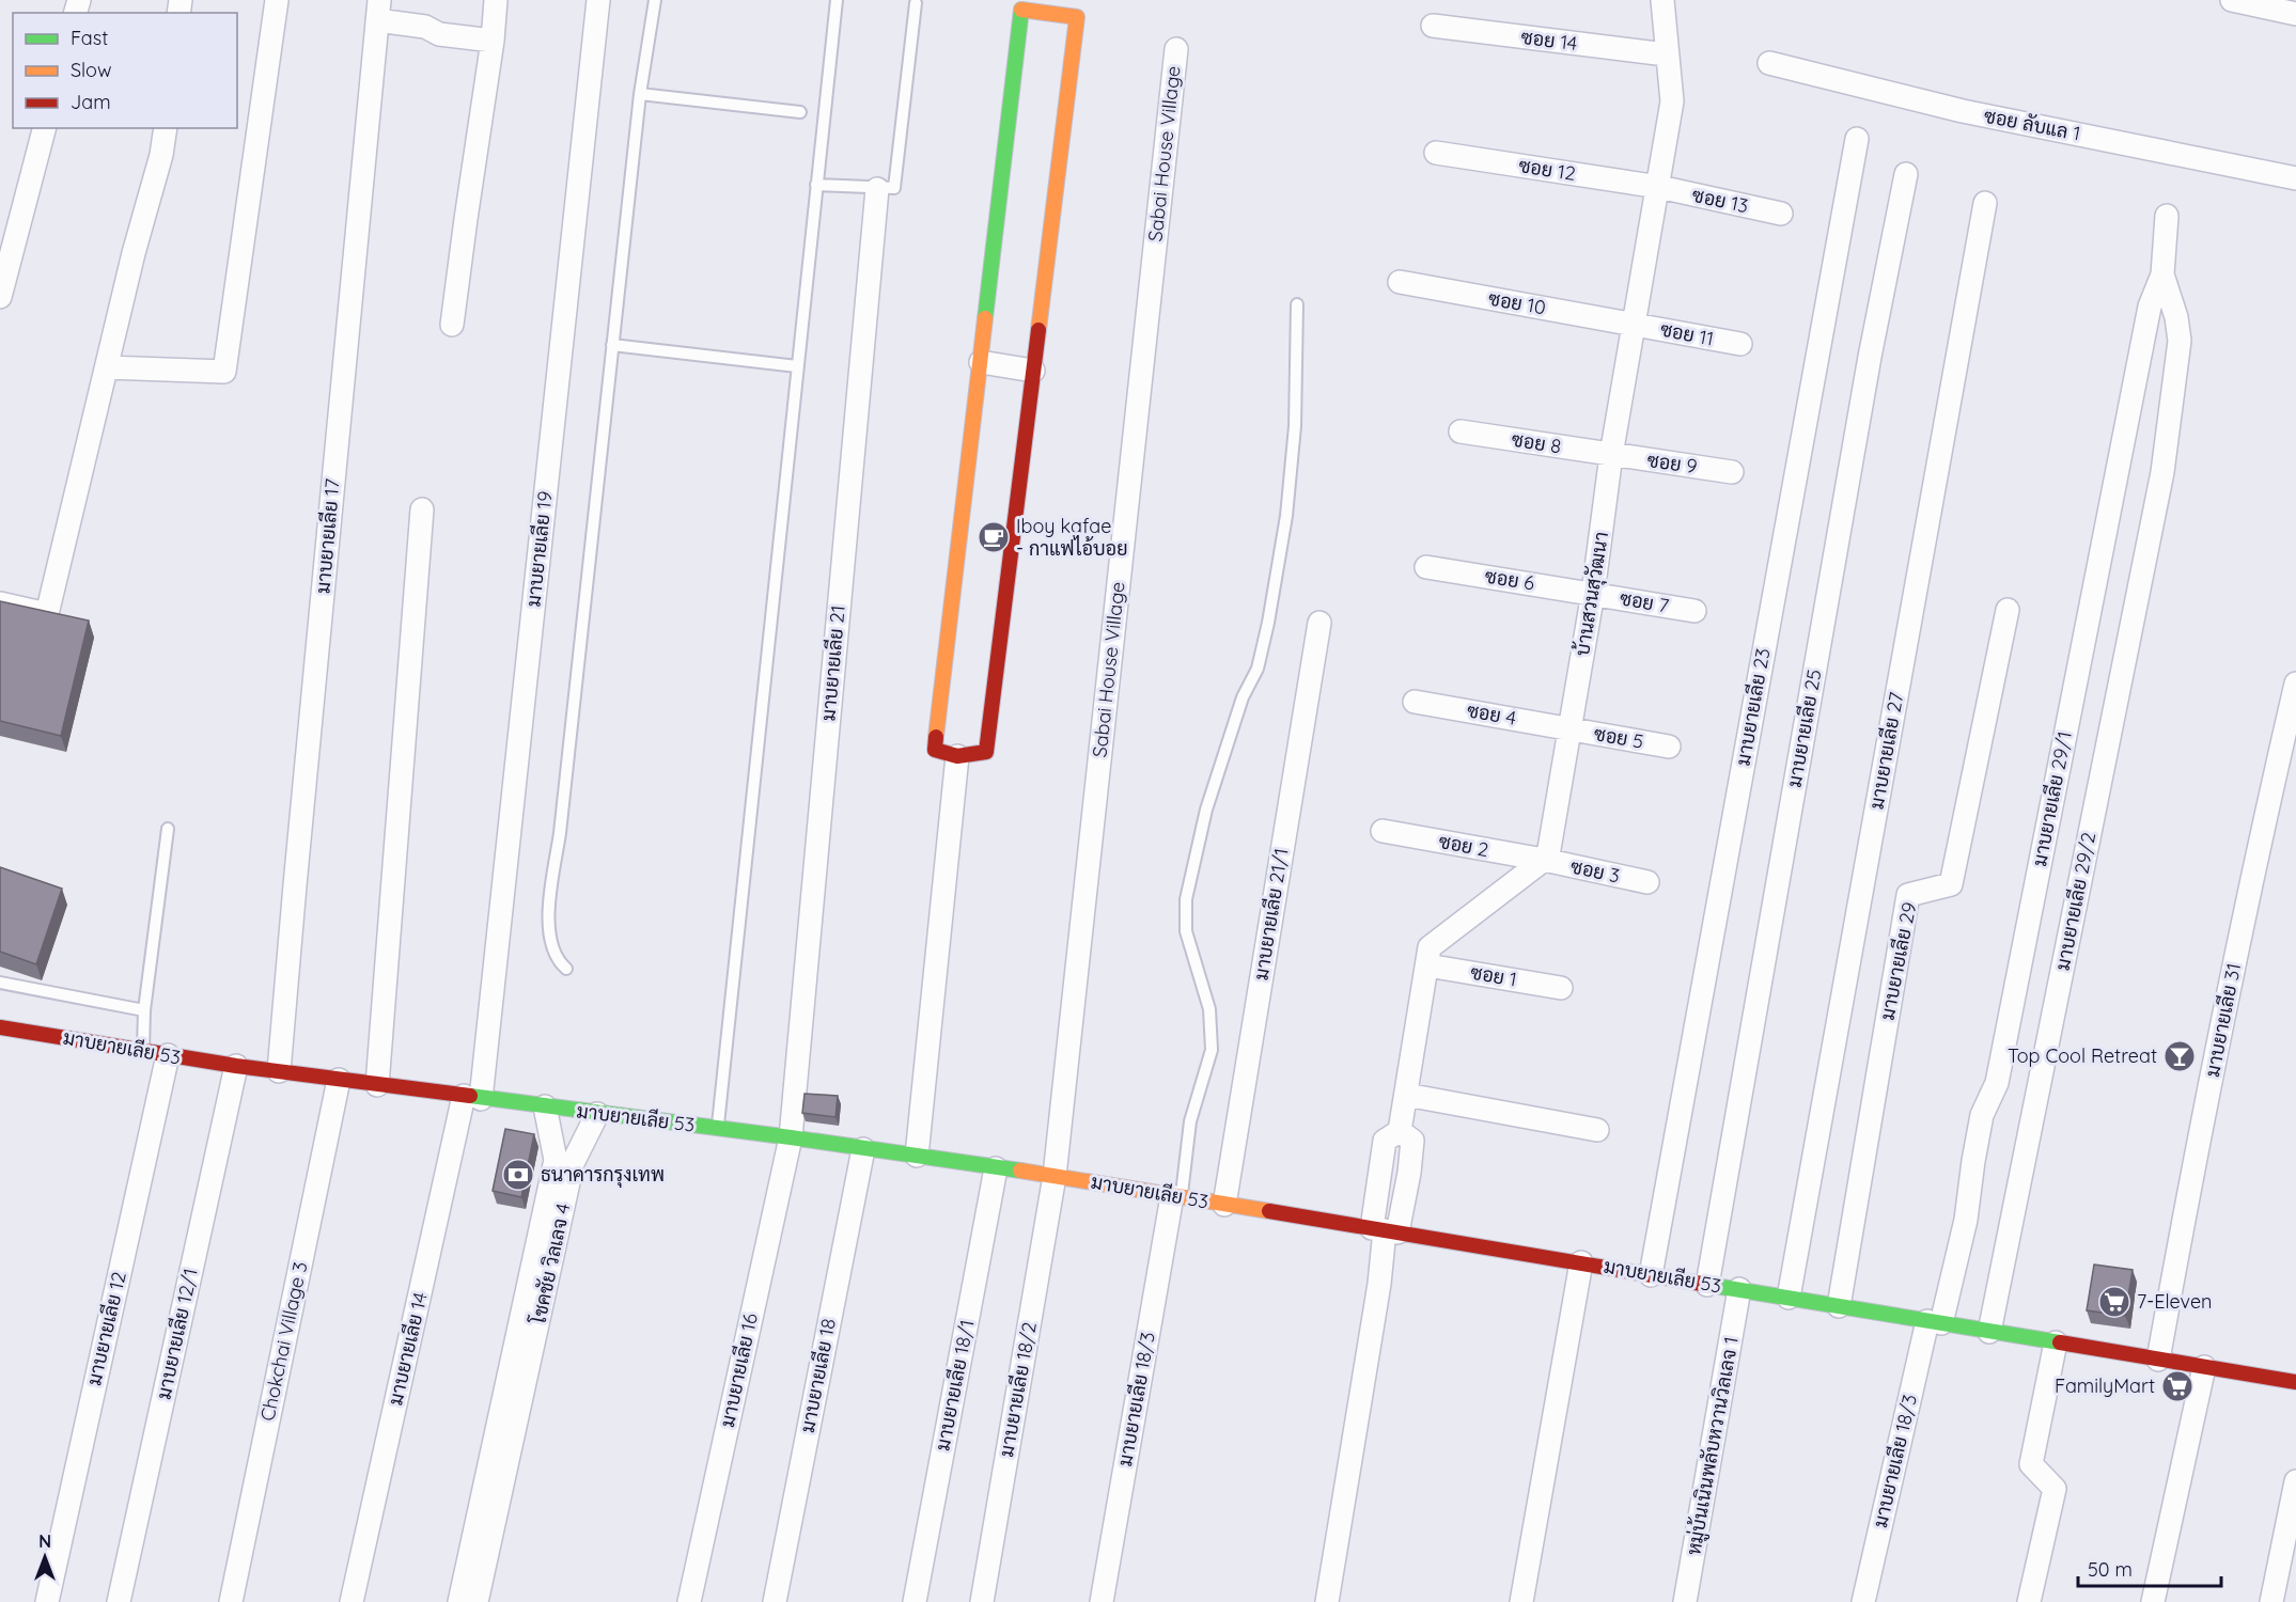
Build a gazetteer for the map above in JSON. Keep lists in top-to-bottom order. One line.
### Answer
{"streets":{"street":["ซอย 14","ซอย ลับแล 1","Sabai House Village","ซอย 12","ซอย 13","ซอย 10","ซอย 11","ซอย 8","ซอย 9","มาบยายเลีย 17","มาบยายเลีย 19","ซอย 6","บ้านสวนสุวัฒนา","ซอย 7","มาบยายเลีย 21","มาบยายเลีย 23","ซอย 4","มาบยายเลีย 25","ซอย 5","มาบยายเลีย 27","มาบยายเลีย 29/1","ซอย 2","ซอย 3","มาบยายเลีย 29/2","มาบยายเลีย 21/1","มาบยายเลีย 29","ซอย 1","มาบยายเลีย 31","มาบยายเลีย 53","โชคชัย วิลเลจ 4","มาบยายเลีย 12","มาบยายเลีย 12/1","Chokchai Village 3","มาบยายเลีย 14","มาบยายเลีย 16","มาบยายเลีย 18","มาบยายเลีย 18/1","มาบยายเลีย 18/2","มาบยายเลีย 18/3","หมู่บ้นเนินพลับหวานวิลเลจ 1"]},"crossings":[["ซอย 14","บ้านสวนสุวัฒนา"],["Sabai House Village","มาบยายเลีย 53"],["Sabai House Village","มาบยายเลีย 18/2"],["ซอย 12","ซอย 13"],["ซอย 12","บ้านสวนสุวัฒนา"],["ซอย 13","บ้านสวนสุวัฒนา"],["ซอย 10","ซอย 11"],["ซอย 10","บ้านสวนสุวัฒนา"],["ซอย 11","บ้านสวนสุวัฒนา"],["ซอย 8","ซอย 9"],["ซอย 8","บ้านสวนสุวัฒนา"],["ซอย 9","บ้านสวนสุวัฒนา"],["มาบยายเลีย 17","มาบยายเลีย 53"],["มาบยายเลีย 19","มาบยายเลีย 53"],["มาบยายเลีย 19","มาบยายเลีย 14"],["ซอย 6","บ้านสวนสุวัฒนา"],["ซอย 6","ซอย 7"],["บ้านสวนสุวัฒนา","ซอย 7"],["บ้านสวนสุวัฒนา","ซอย 4"],["บ้านสวนสุวัฒนา","ซอย 5"],["บ้านสวนสุวัฒนา","ซอย 2"],["บ้านสวนสุวัฒนา","ซอย 3"],["มาบยายเลีย 21","มาบยายเลีย 53"],["มาบยายเลีย 21","มาบยายเลีย 16"],["มาบยายเลีย 23","มาบยายเลีย 53"],["ซอย 4","ซอย 5"],["มาบยายเลีย 25","มาบยายเลีย 53"],["มาบยายเลีย 27","มาบยายเลีย 53"],["มาบยายเลีย 29/1","มาบยายเลีย 29/2"],["มาบยายเลีย 29/1","มาบยายเลีย 53"],["มาบยายเลีย 29/1","มาบยายเลีย 18/3"],["ซอย 2","ซอย 3"],["มาบยายเลีย 29/2","มาบยายเลีย 53"],["มาบยายเลีย 21/1","มาบยายเลีย 53"],["มาบยายเลีย 29","มาบยายเลีย 53"],["มาบยายเลีย 31","มาบยายเลีย 53"],["มาบยายเลีย 53","โชคชัย วิลเลจ 4"],["มาบยายเลีย 53","มาบยายเลีย 12"],["มาบยายเลีย 53","มาบยายเลีย 12/1"],["มาบยายเลีย 53","Chokchai Village 3"],["มาบยายเลีย 53","มาบยายเลีย 14"],["มาบยายเลีย 53","มาบยายเลีย 16"],["มาบยายเลีย 53","มาบยายเลีย 18"],["มาบยายเลีย 53","มาบยายเลีย 18/1"],["มาบยายเลีย 53","มาบยายเลีย 18/2"],["มาบยายเลีย 53","มาบยายเลีย 18/3"],["มาบยายเลีย 53","หมู่บ้นเนินพลับหวานวิลเลจ 1"]],"places":{"cafe":["Iboy kafae - กาแฟไอ้บอย"],"bar":["Top Cool Retreat"],"bank":["ธนาคารกรุงเทพ"],"supermarket":["7-Eleven","FamilyMart"]},"legend":["Fast","Slow","Jam"],"scale_bar":"50 m","north":"top"}
